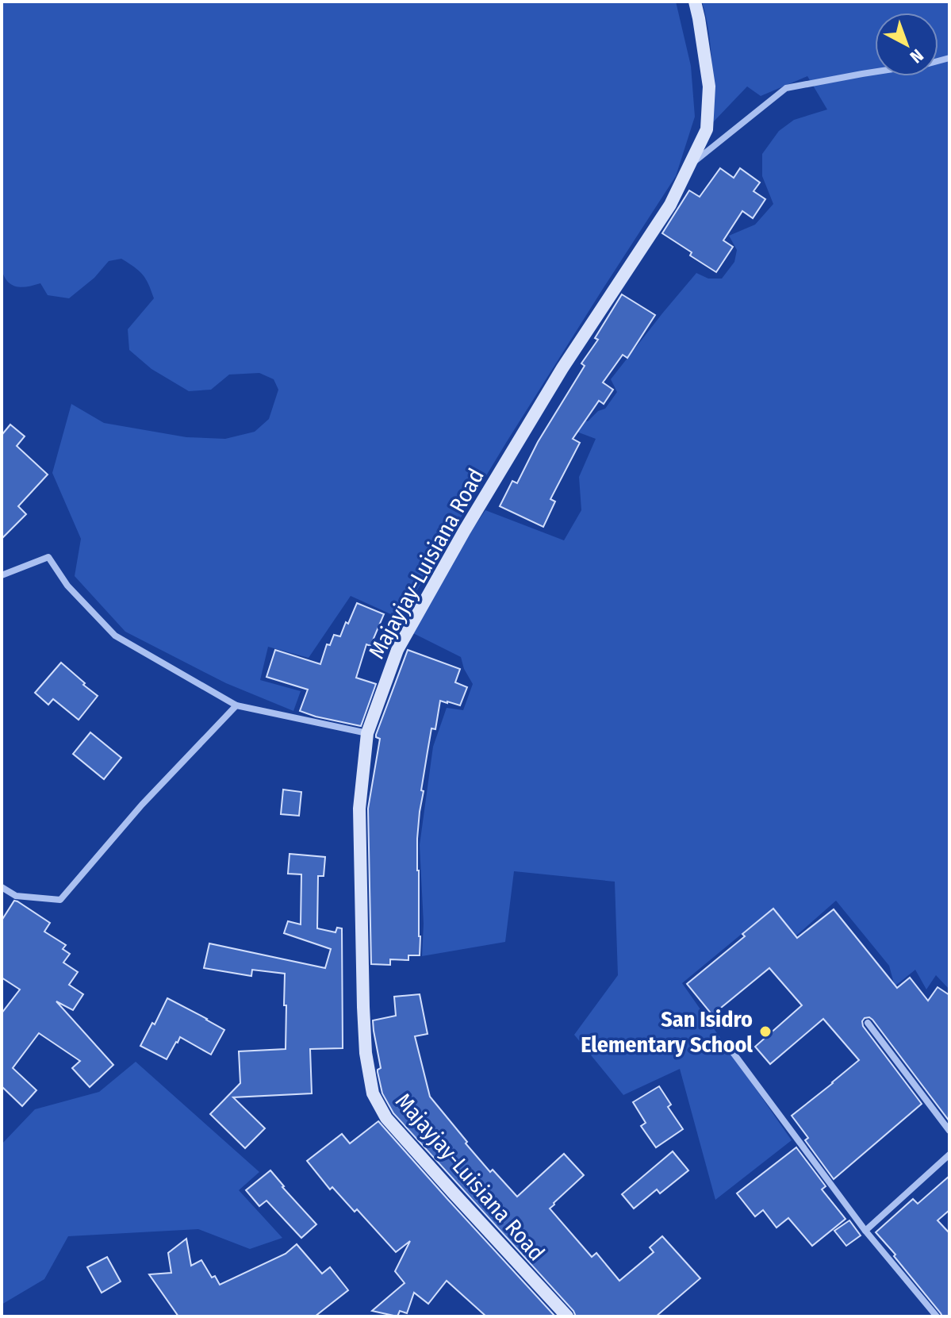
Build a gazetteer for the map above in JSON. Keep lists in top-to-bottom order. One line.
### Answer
{"streets":{"street":["Majayjay-Luisiana Road"]},"places":["San Isidro Elementary School"],"north":"bottom right"}
